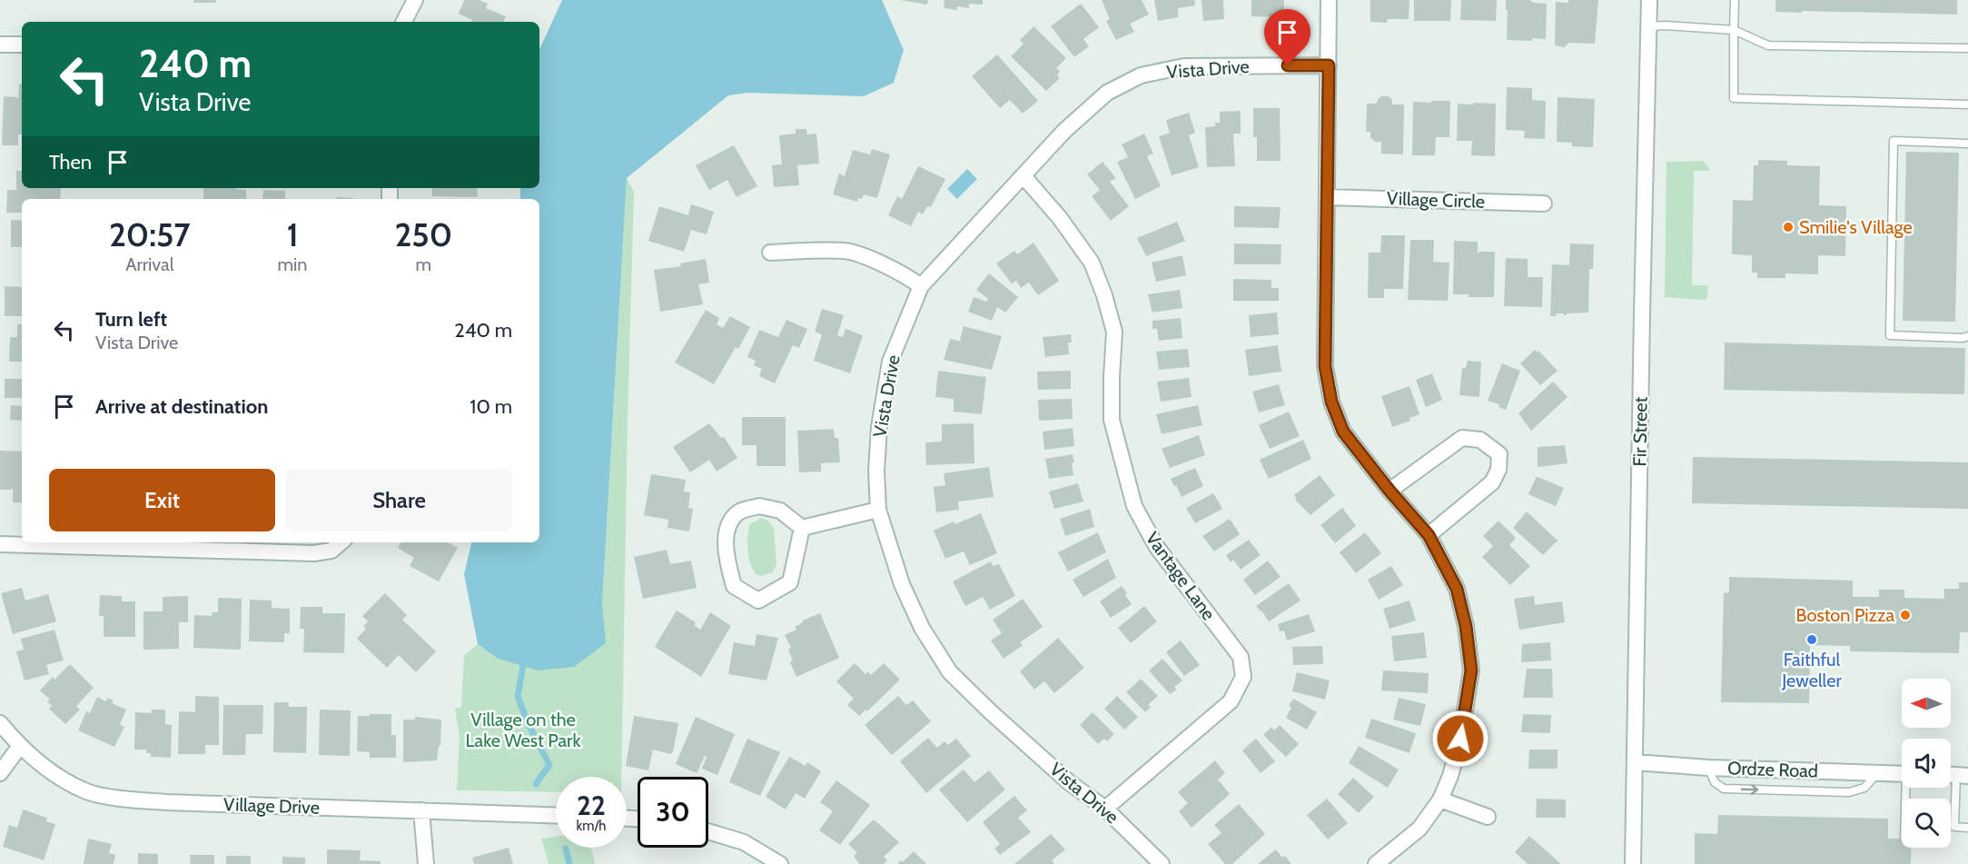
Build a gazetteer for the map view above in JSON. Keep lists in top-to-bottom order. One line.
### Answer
{"streets":{"street":["Vista Drive","Village Circle","Fir Street","Vantage Lane","Ordze Road","Village Drive"]},"crossings":[["Vista Drive","Vantage Lane"],["Fir Street","Ordze Road"]],"parks":["Village on the Lake West Park"],"places":["Smilie's Village","Boston Pizza","Faithful Jeweller"],"north":"left","page":{"turn":["240 m","Vista Drive"],"then":"Then","eta":["20:57","Arrival","1","min","250","m"],"list":[{"name":"Turn left","note":"Vista Drive","value":"240 m"},{"name":"Arrive at destination","value":"10 m"}],"buttons":["Exit","Share"],"speed":"22 km/h","limit":"30"}}
